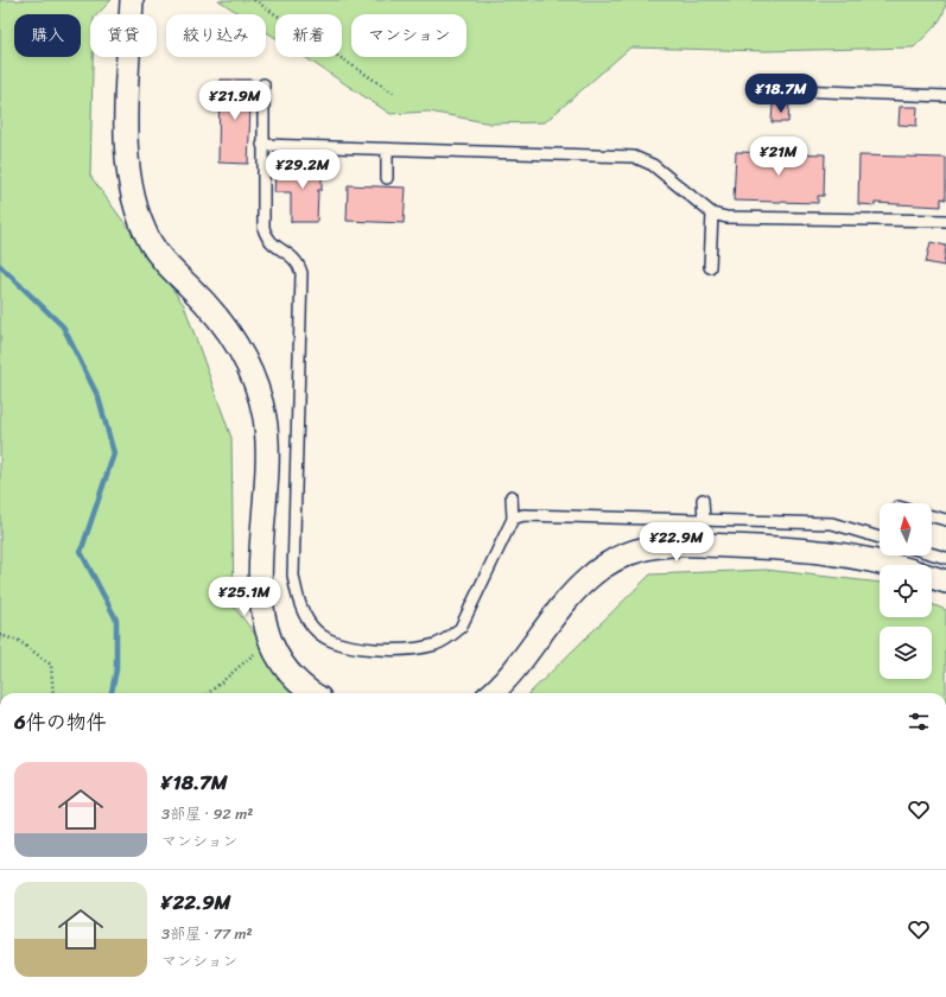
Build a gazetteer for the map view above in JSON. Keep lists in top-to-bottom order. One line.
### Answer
{"north":"top","page":{"chip":["購入","賃貸","絞り込み","新着","マンション"],"price":["¥18.7M","¥21.9M","¥21M","¥29.2M","¥22.9M","¥25.1M"],"heading":"6件の物件","list":[{"name":"¥18.7M","note":"3部屋 · 92 m² · マンション"},{"name":"¥22.9M","note":"3部屋 · 77 m² · マンション"}]}}
